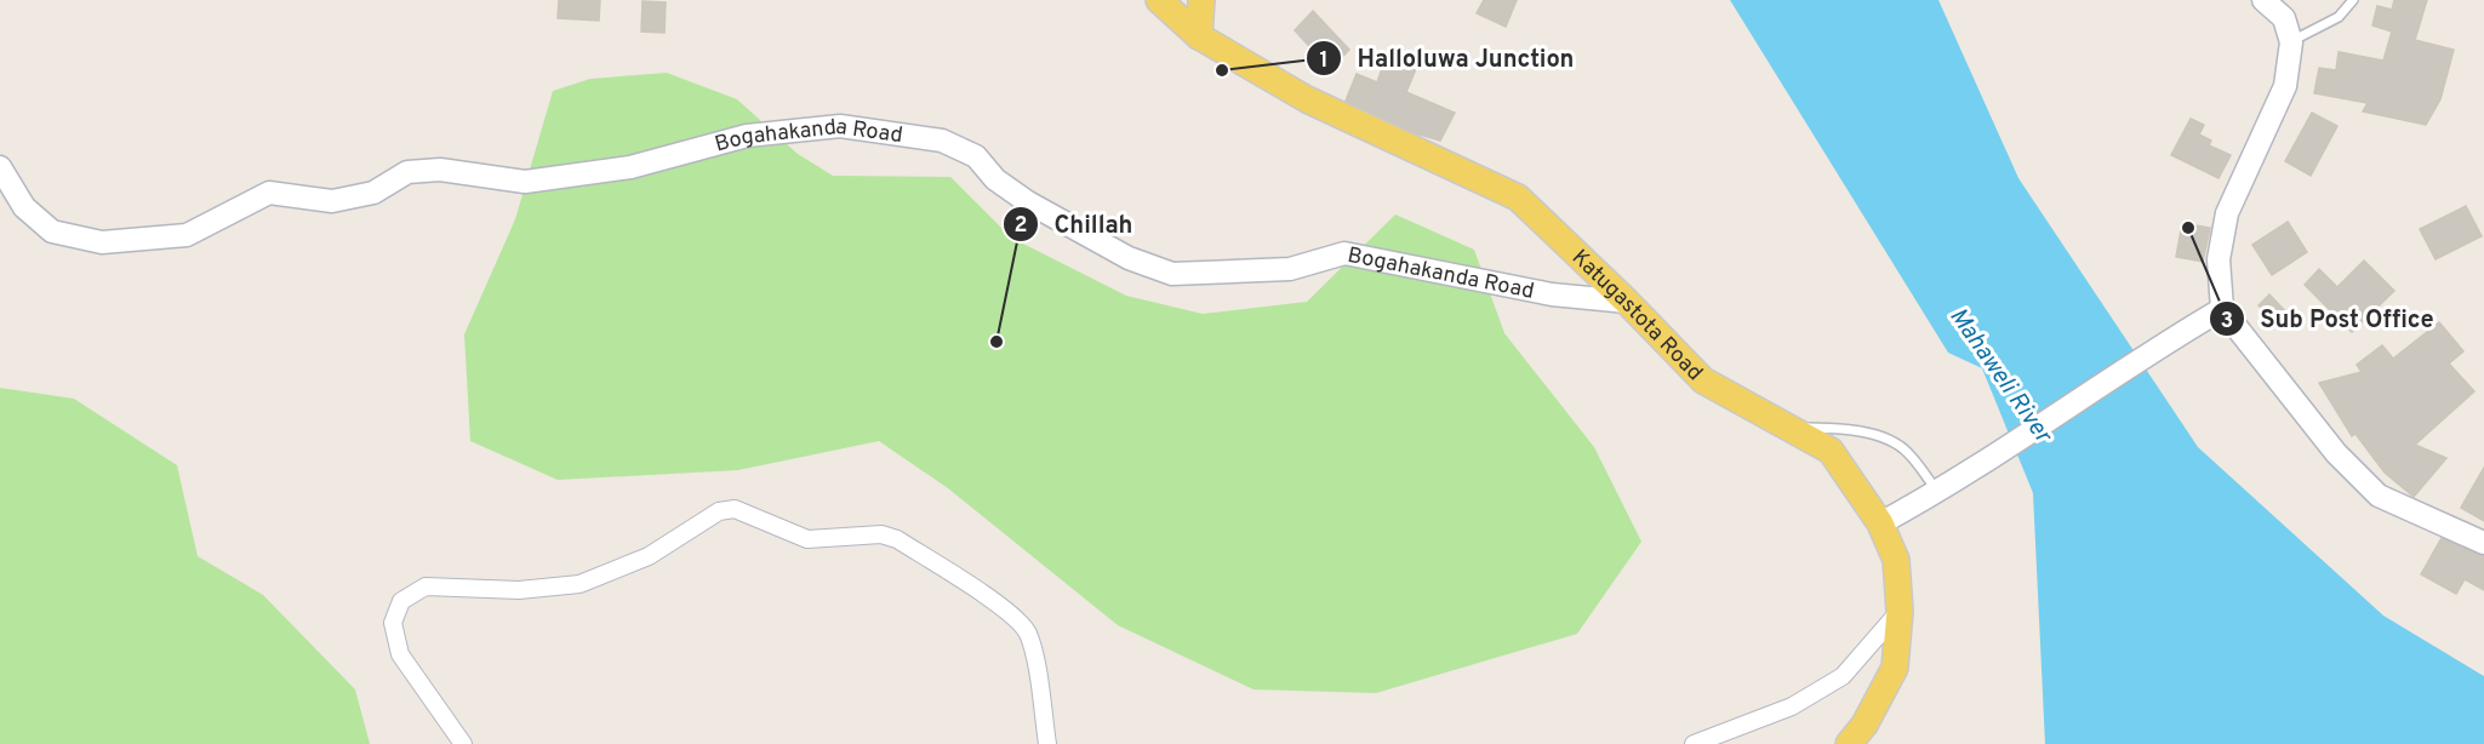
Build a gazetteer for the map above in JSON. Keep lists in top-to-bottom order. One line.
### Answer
{"streets":{"main road":["Katugastota Road"],"street":["Bogahakanda Road"]},"crossings":[["Bogahakanda Road","Katugastota Road"]],"water":["Mahaweli River"],"places":["Halloluwa Junction","Sub Post Office","Chillah"]}
